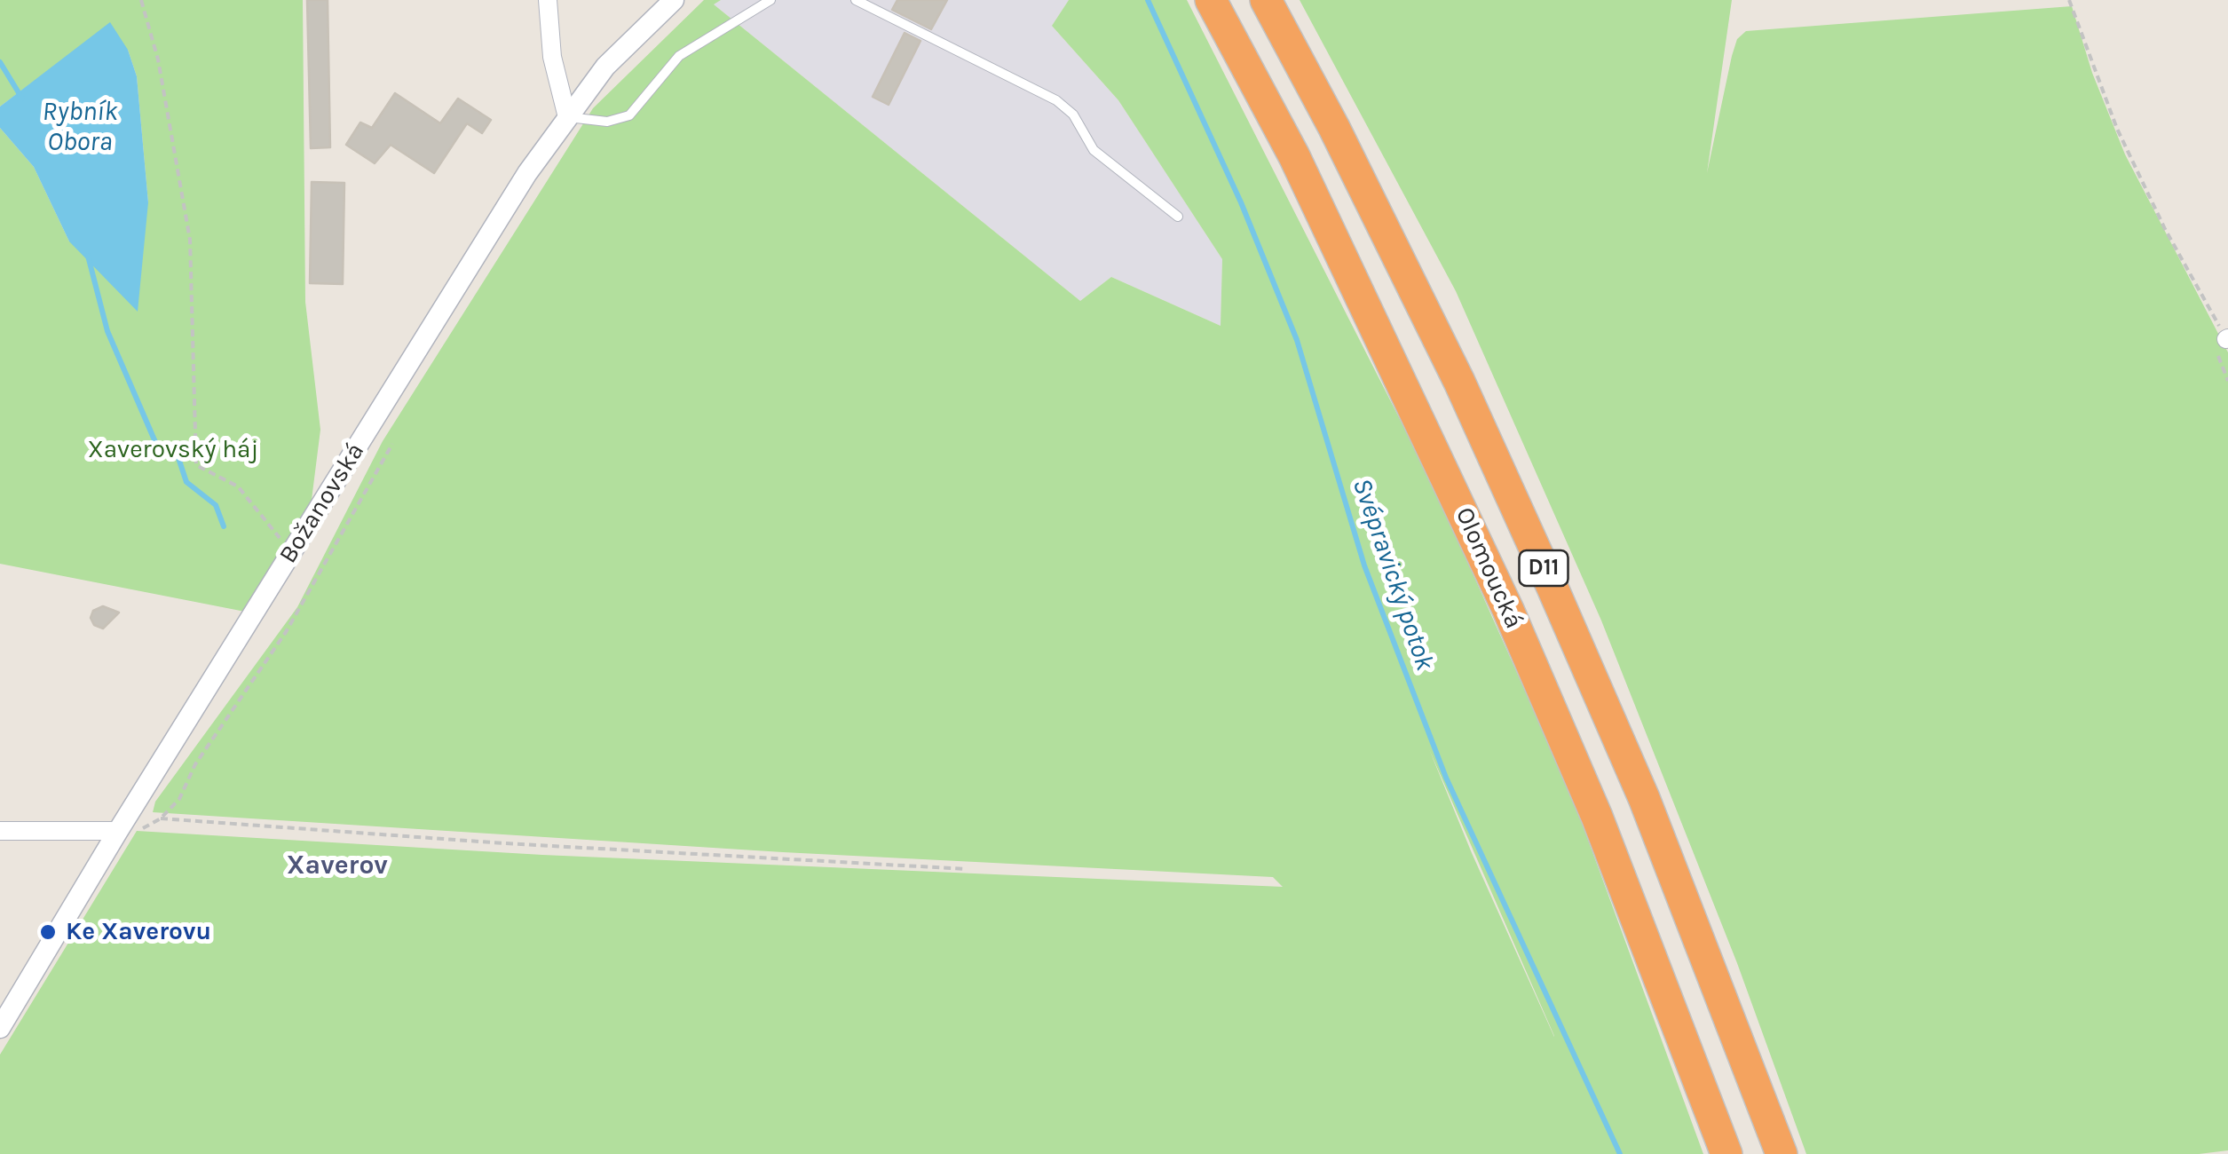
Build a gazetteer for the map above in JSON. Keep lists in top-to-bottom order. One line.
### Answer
{"streets":{"highway":["Olomoucká","D11"],"street":["Božanovská"]},"districts":["Xaverov"],"water":["Rybník Obora","Svépravický potok"],"parks":["Xaverovský háj"],"places":["Ke Xaverovu"]}
